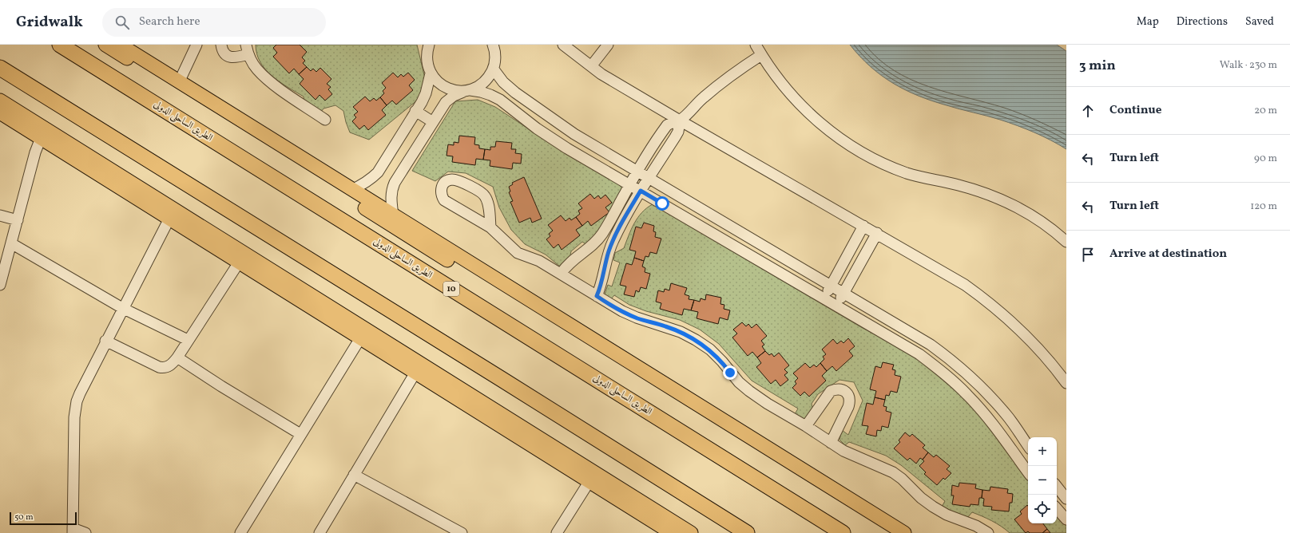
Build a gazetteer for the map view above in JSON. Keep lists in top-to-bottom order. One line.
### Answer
{"streets":{"highway":["الطريق الساحلى الدولى","10"]},"scale_bar":"50 m","page":{"header":"Gridwalk","search":"Search here","nav":["Map","Directions","Saved"],"heading":["3 min","Walk · 230 m"],"list":[["Continue","20 m"],["Turn left","90 m"],["Turn left","120 m"],"Arrive at destination"],"map_buttons":["+","−"],"scale":"50 m"}}
